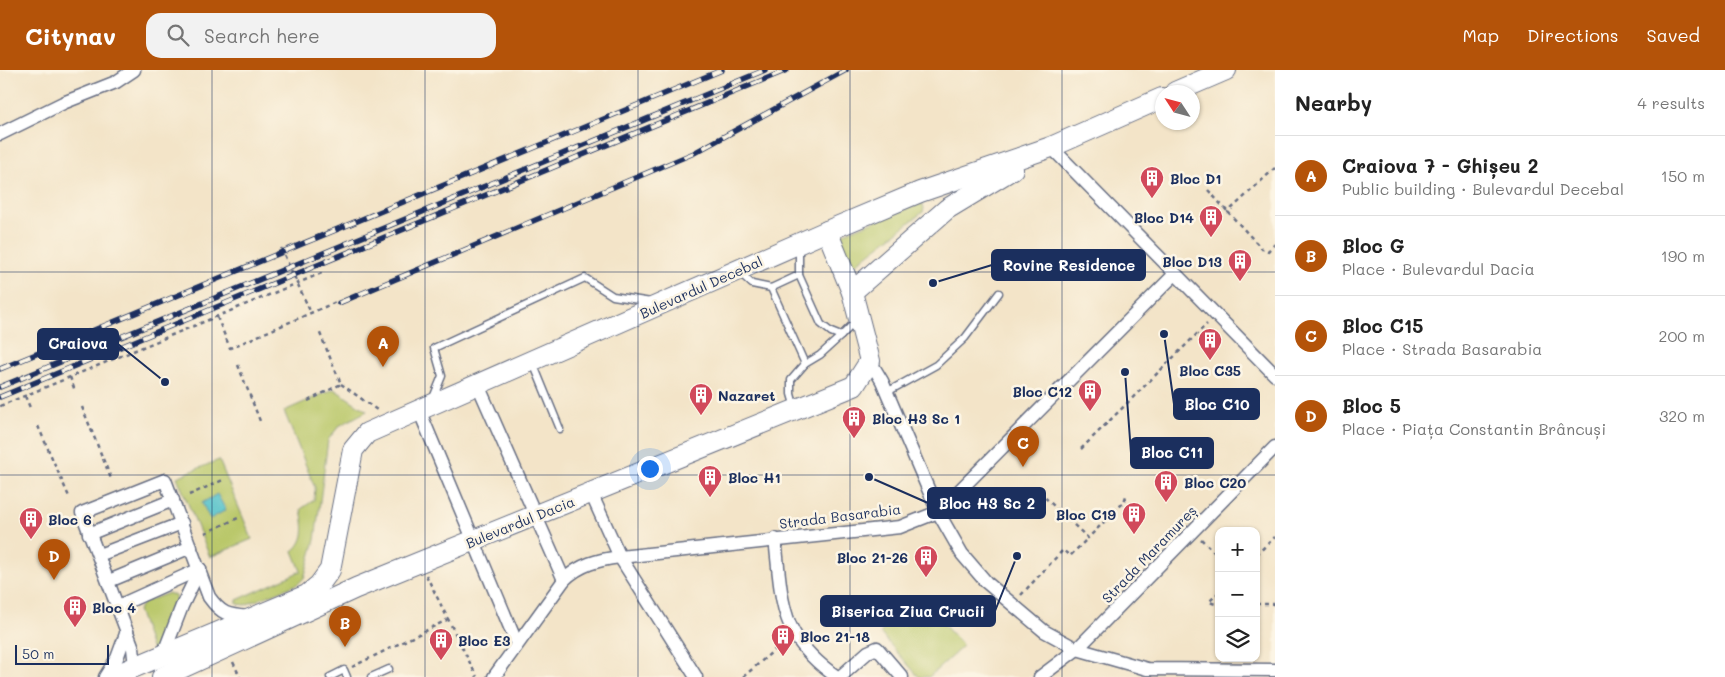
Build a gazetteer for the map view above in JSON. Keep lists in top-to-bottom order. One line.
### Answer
{"streets":{"main road":["Bulevardul Decebal","Bulevardul Dacia"],"street":["Strada Basarabia","Strada Maramureș"]},"places":{"building":["Bloc D1","Bloc D14","Bloc D13","Bloc C35","Bloc C12","Nazaret","Bloc H3 Sc 1","Bloc H1","Bloc C20","Bloc C19","Bloc 6","Bloc 21-26","Bloc 4","Bloc 21-18","Bloc E3"],"other":["Rovine Residence","Bloc C10","Bloc C11","Craiova","Bloc H3 Sc 2","Biserica Ziua Crucii"]},"scale_bar":"50 m","north":"top left","page":{"header":"Citynav","search":"Search here","nav":["Map","Directions","Saved"],"heading":["Nearby","4 results"],"list":[{"mark":"A","name":"Craiova 7 - Ghișeu 2","note":"Public building · Bulevardul Decebal","value":"150 m"},{"mark":"B","name":"Bloc G","note":"Place · Bulevardul Dacia","value":"190 m"},{"mark":"C","name":"Bloc C15","note":"Place · Strada Basarabia","value":"200 m"},{"mark":"D","name":"Bloc 5","note":"Place · Piața Constantin Brâncuși","value":"320 m"}],"pins":["A","C","D","B"],"map_buttons":["+","−"],"scale":"50 m"}}
